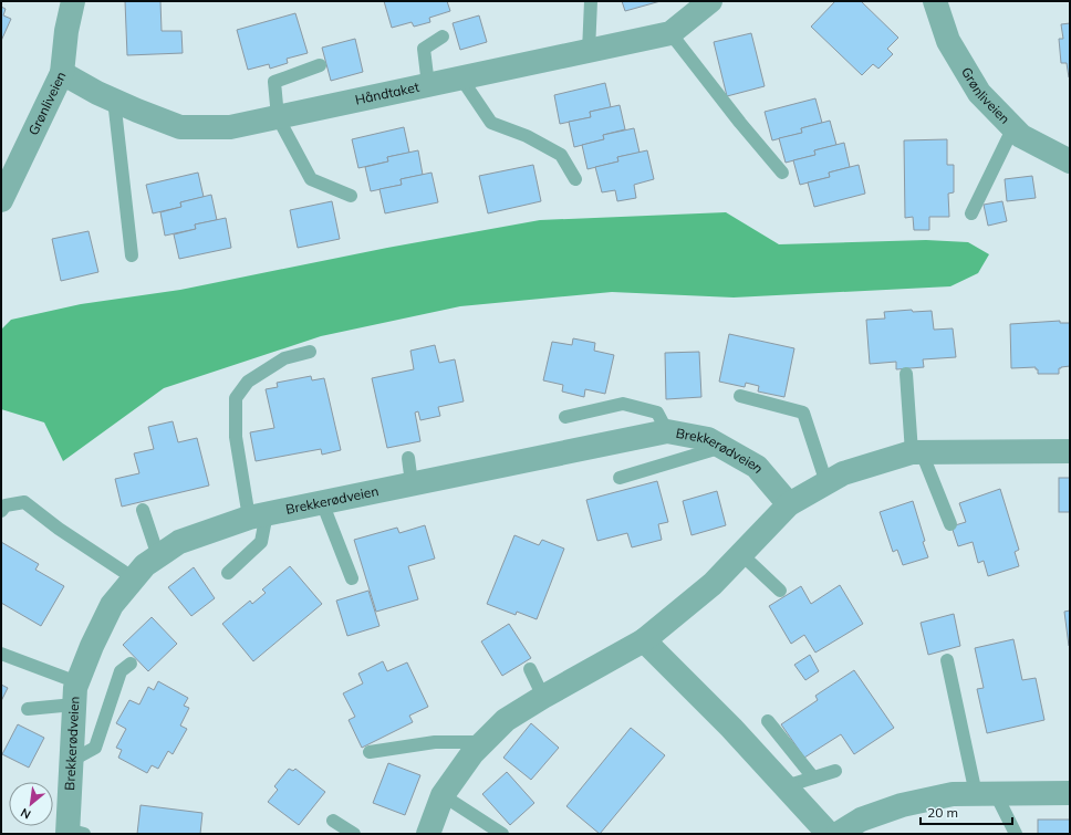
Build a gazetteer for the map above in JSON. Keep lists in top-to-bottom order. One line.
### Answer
{"streets":{"street":["Håndtaket","Grønliveien","Brekkerødveien"]},"crossings":[["Håndtaket","Grønliveien"]],"scale_bar":"20 m","north":"bottom left"}
